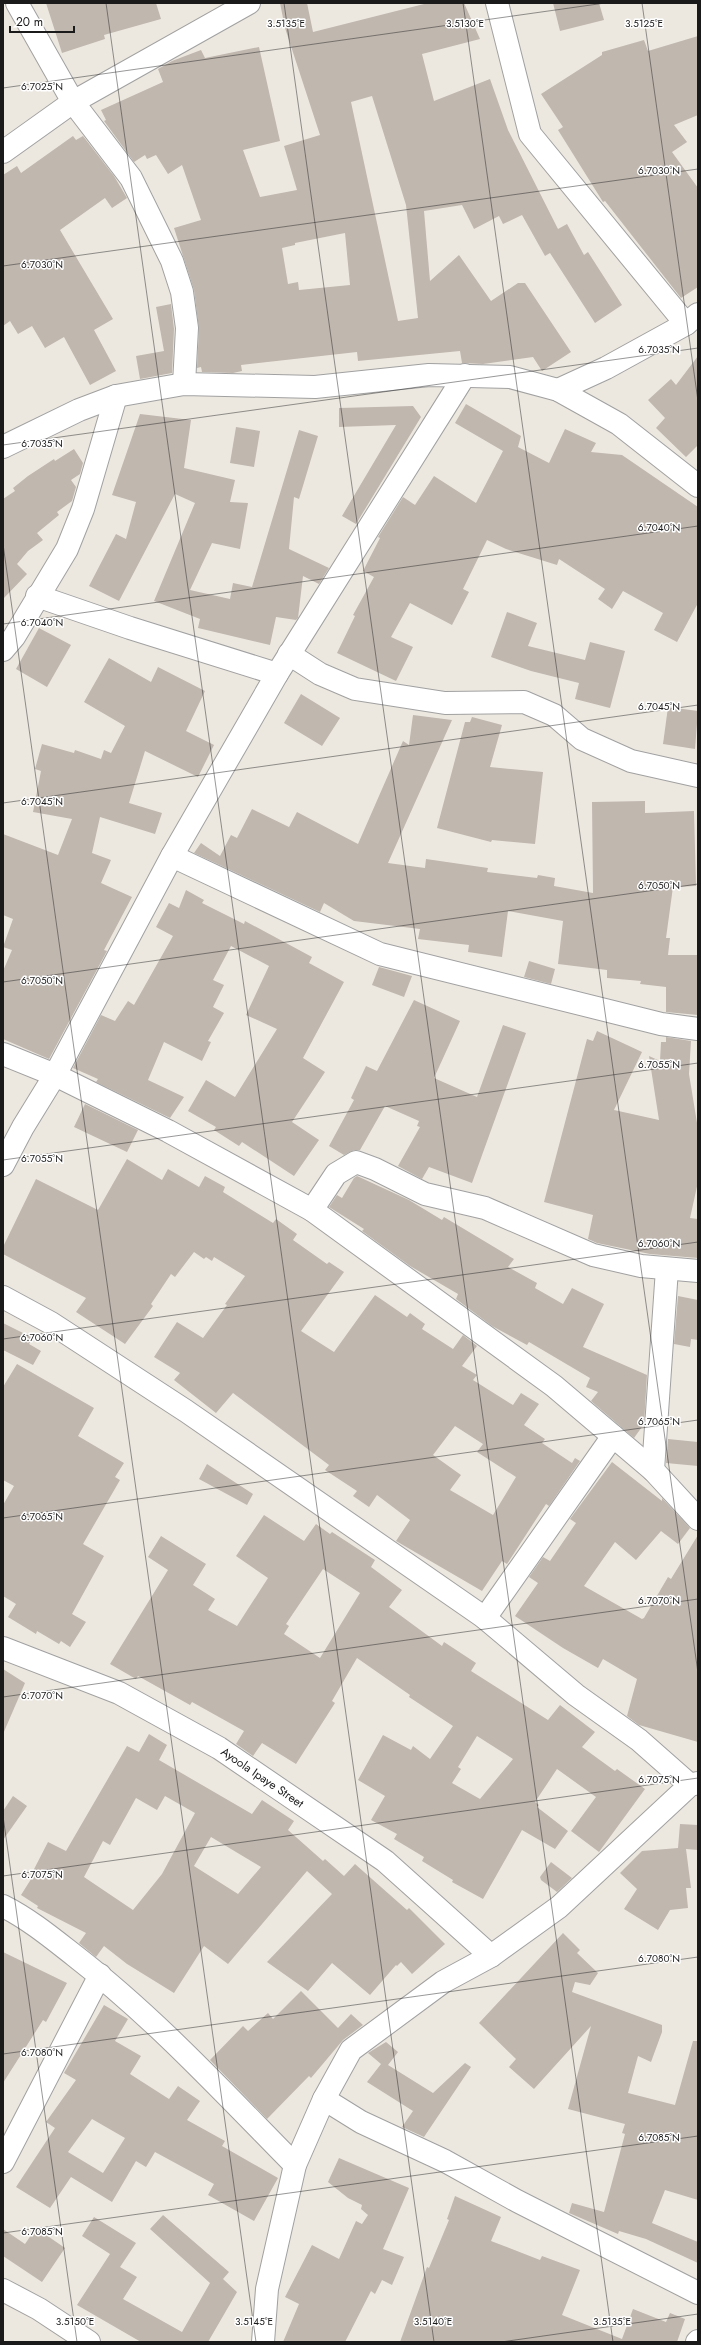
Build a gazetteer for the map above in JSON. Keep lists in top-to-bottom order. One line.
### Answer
{"streets":{"street":["Ayoola Ipaye Street"]},"scale_bar":"20 m","coordinates":["3.5135°E","3.5130°E","3.5125°E","6.7025°N","6.7030°N","6.7035°N","6.7040°N","6.7045°N","6.7050°N","6.7055°N","6.7060°N","6.7065°N","6.7070°N","6.7075°N","6.7080°N","6.7085°N","3.5150°E","3.5145°E","3.5140°E"]}
